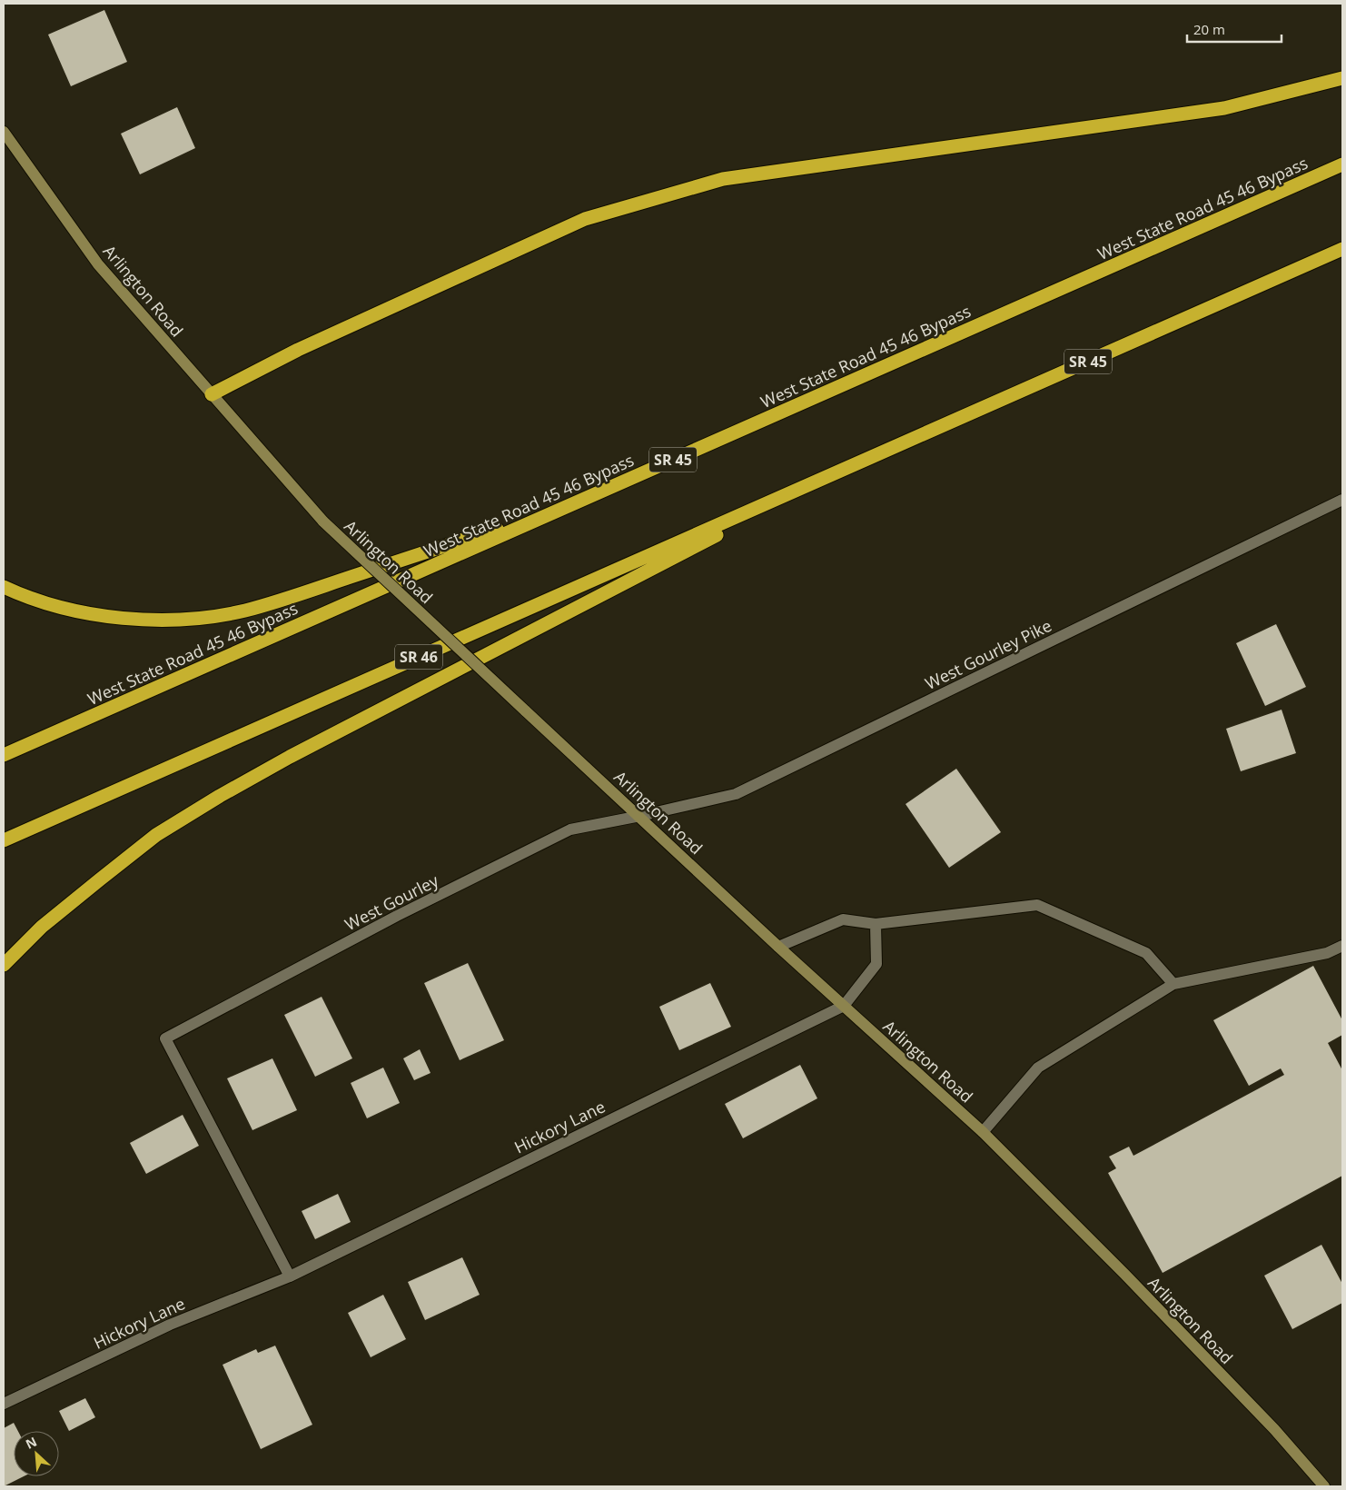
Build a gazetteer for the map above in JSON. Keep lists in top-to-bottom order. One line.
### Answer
{"streets":{"highway":["West State Road 45 46 Bypass","SR 45","SR 46"],"street":["Arlington Road","West Gourley Pike","West Gourley","Hickory Lane"]},"crossings":[["Arlington Road","West Gourley Pike"],["Arlington Road","West Gourley"],["Arlington Road","Hickory Lane"],["SR 45","SR 46"],["West Gourley Pike","West Gourley"],["West Gourley","Hickory Lane"]],"scale_bar":"20 m","north":"top left"}
